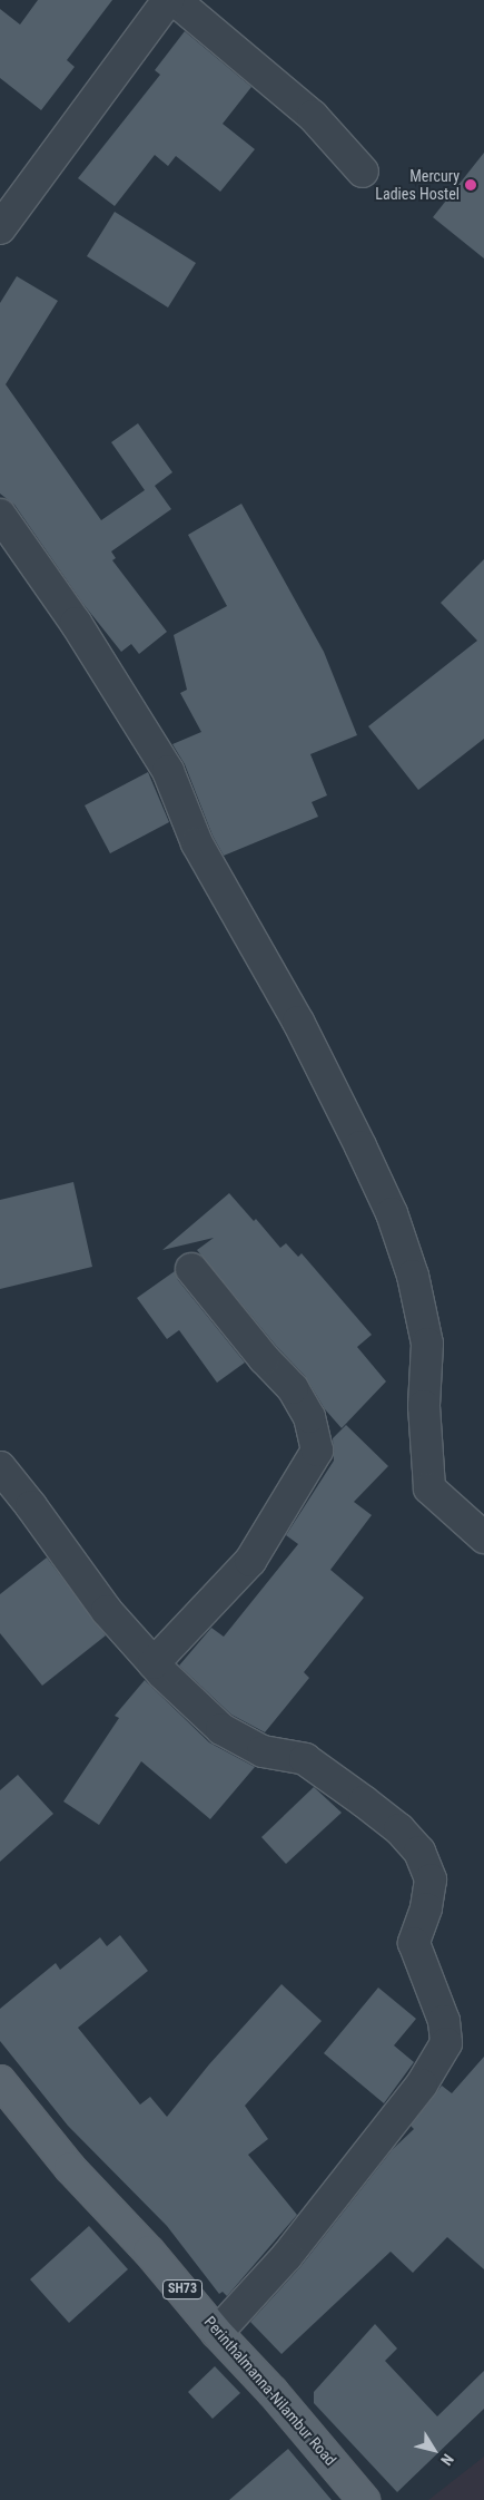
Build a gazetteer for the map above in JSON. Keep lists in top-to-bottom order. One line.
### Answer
{"streets":{"main road":["SH73","Perinthalmanna-Nilambur Road"]},"places":["Mercury Ladies Hostel"],"north":"bottom right"}
